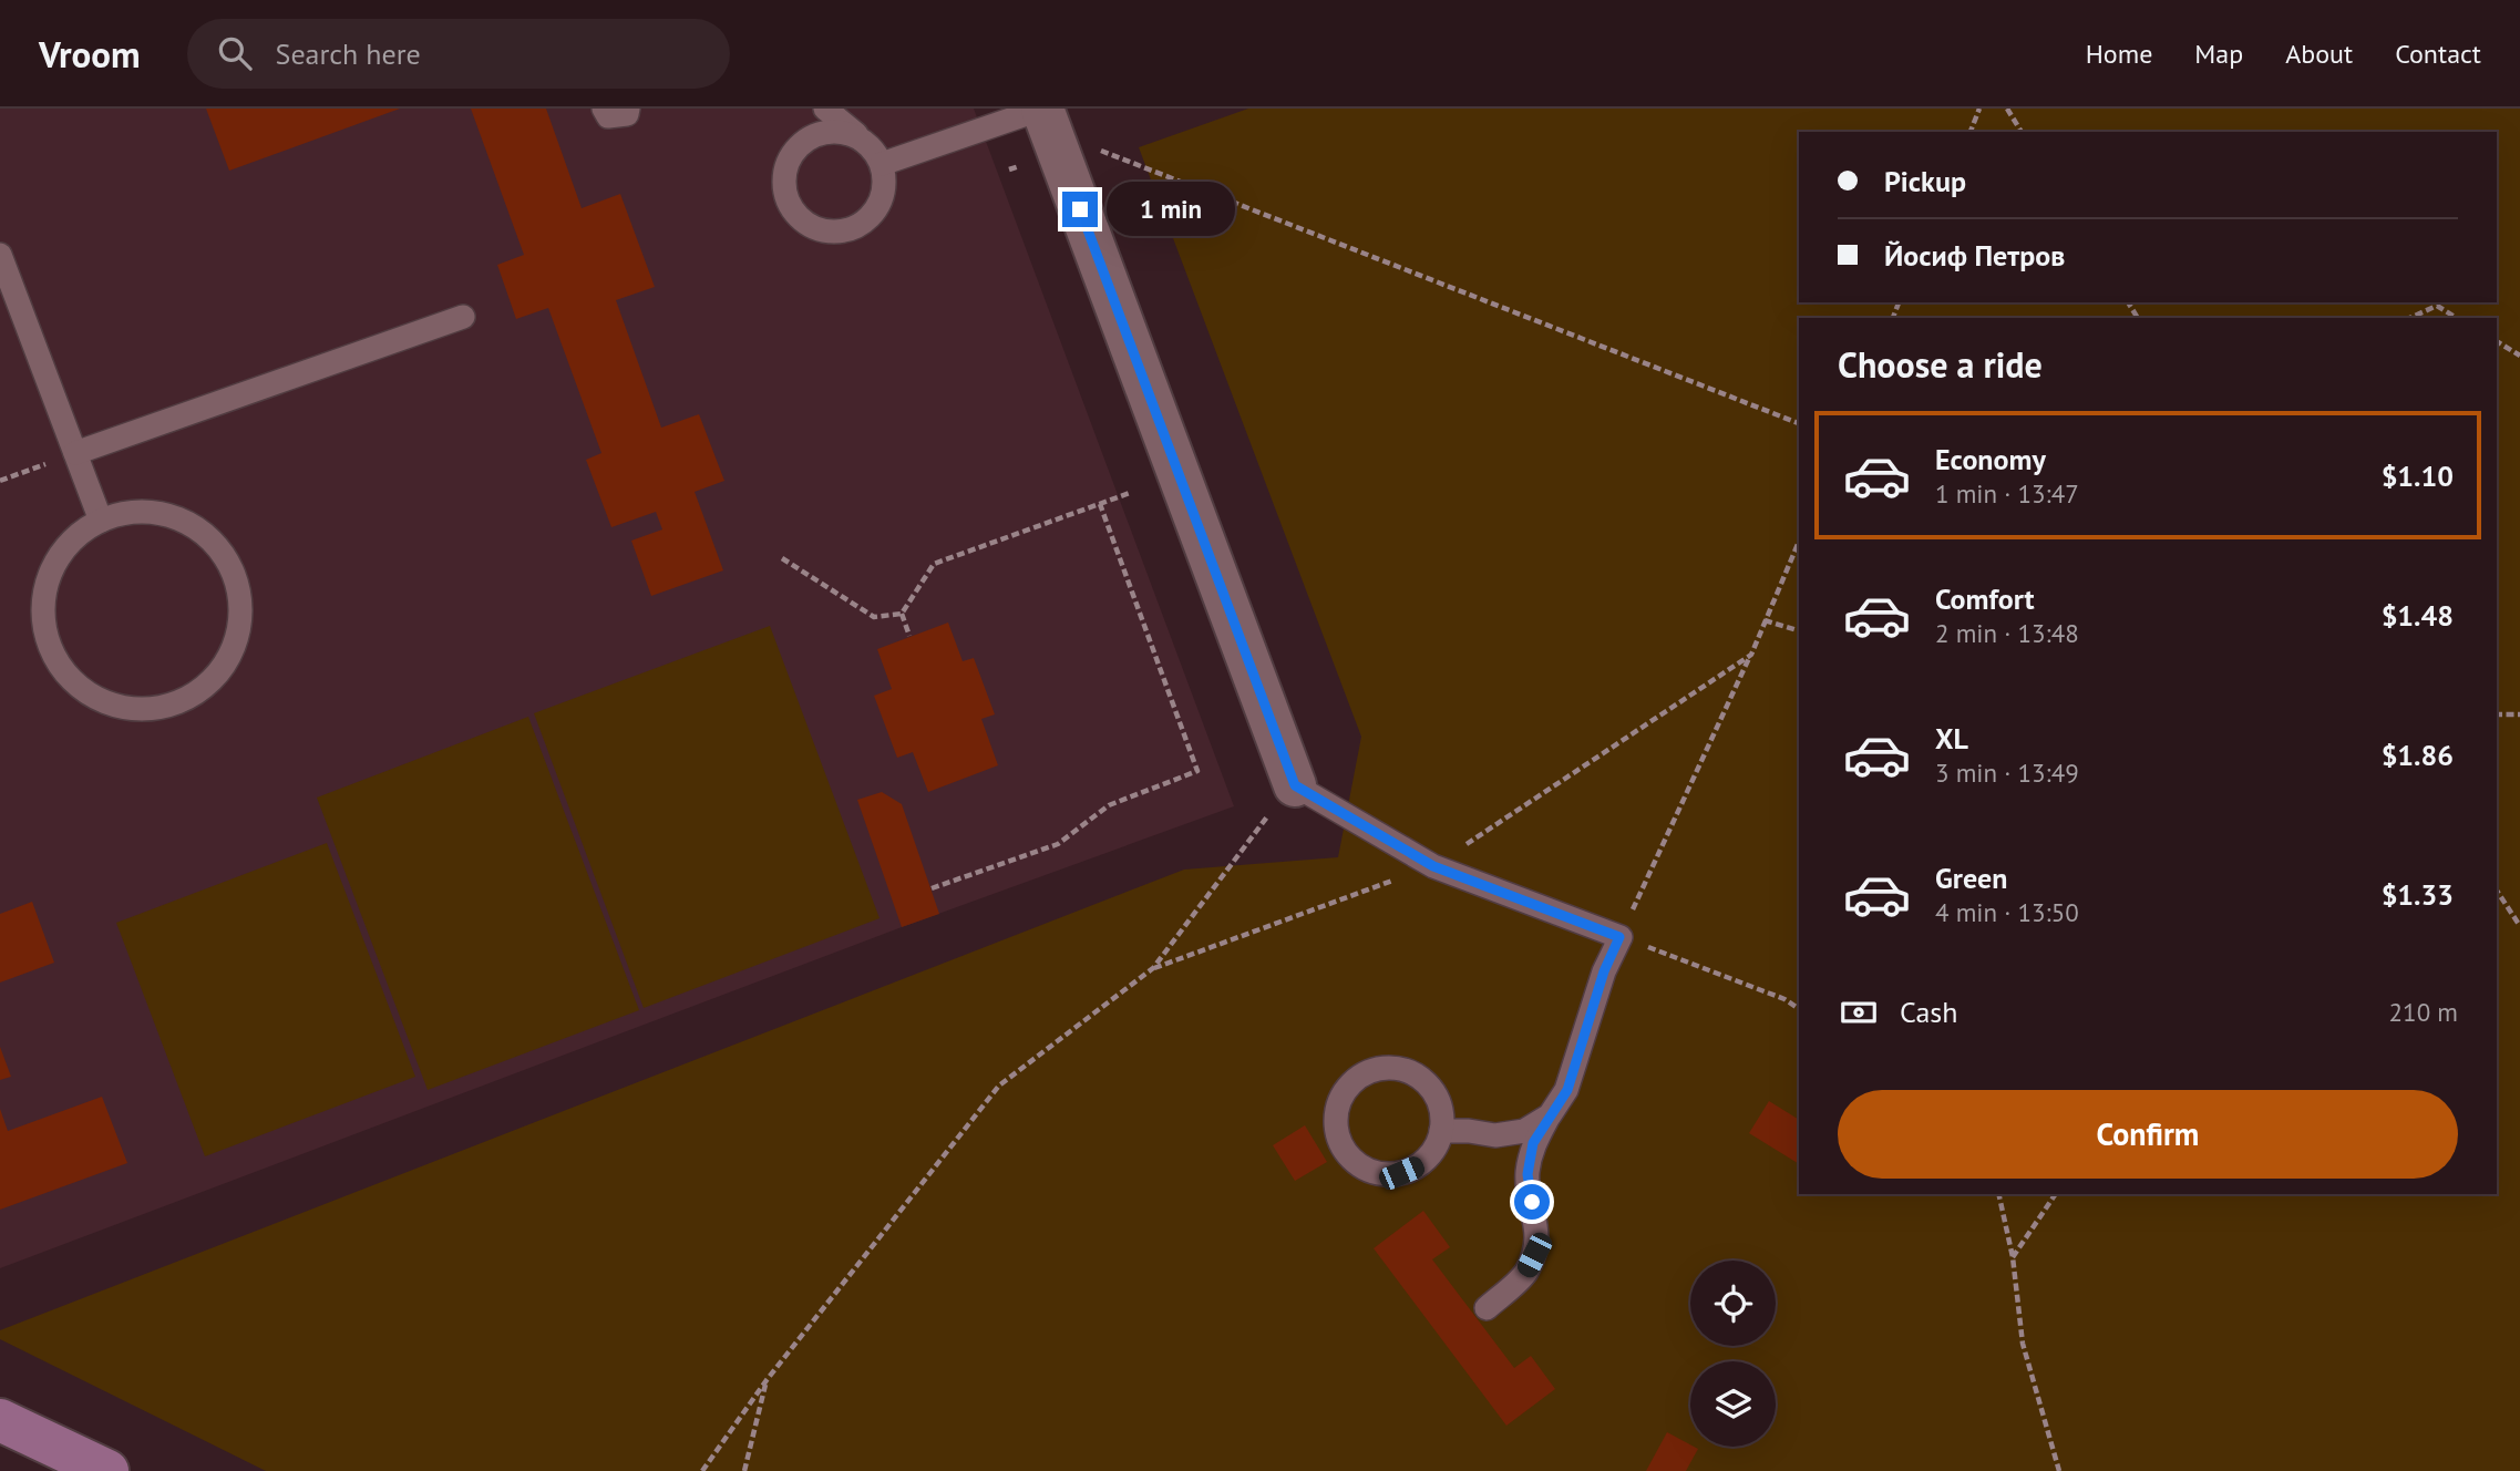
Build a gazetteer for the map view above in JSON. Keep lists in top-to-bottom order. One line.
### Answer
{"page":{"header":"Vroom","search":"Search here","nav":["Home","Map","About","Contact"],"banner":["Pickup","Йосиф Петров"],"bubble":"1 min","heading":"Choose a ride","list":[{"name":"Economy","note":"1 min · 13:47","value":"$1.10"},{"name":"Comfort","note":"2 min · 13:48","value":"$1.48"},{"name":"XL","note":"3 min · 13:49","value":"$1.86"},{"name":"Green","note":"4 min · 13:50","value":"$1.33"}],"pay":["Cash","210 m"],"buttons":"Confirm"}}
